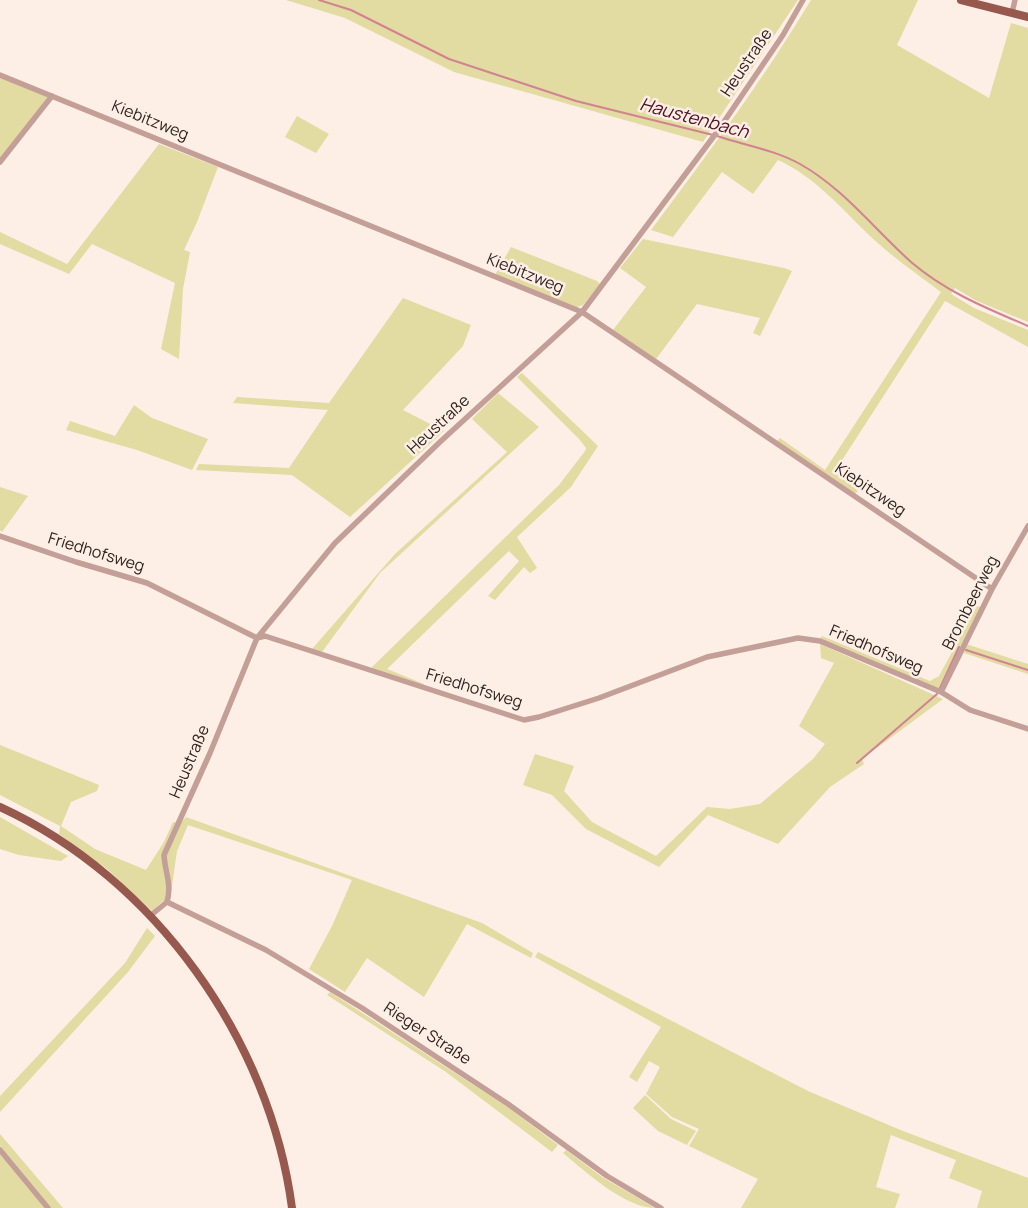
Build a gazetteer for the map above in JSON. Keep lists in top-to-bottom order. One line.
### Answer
{"streets":{"street":["Heustraße","Kiebitzweg","Friedhofsweg","Brombeerweg","Rieger Straße"]},"crossings":[["Heustraße","Kiebitzweg"],["Heustraße","Friedhofsweg"],["Heustraße","Rieger Straße"],["Kiebitzweg","Brombeerweg"],["Friedhofsweg","Brombeerweg"]],"water":["Haustenbach"]}
